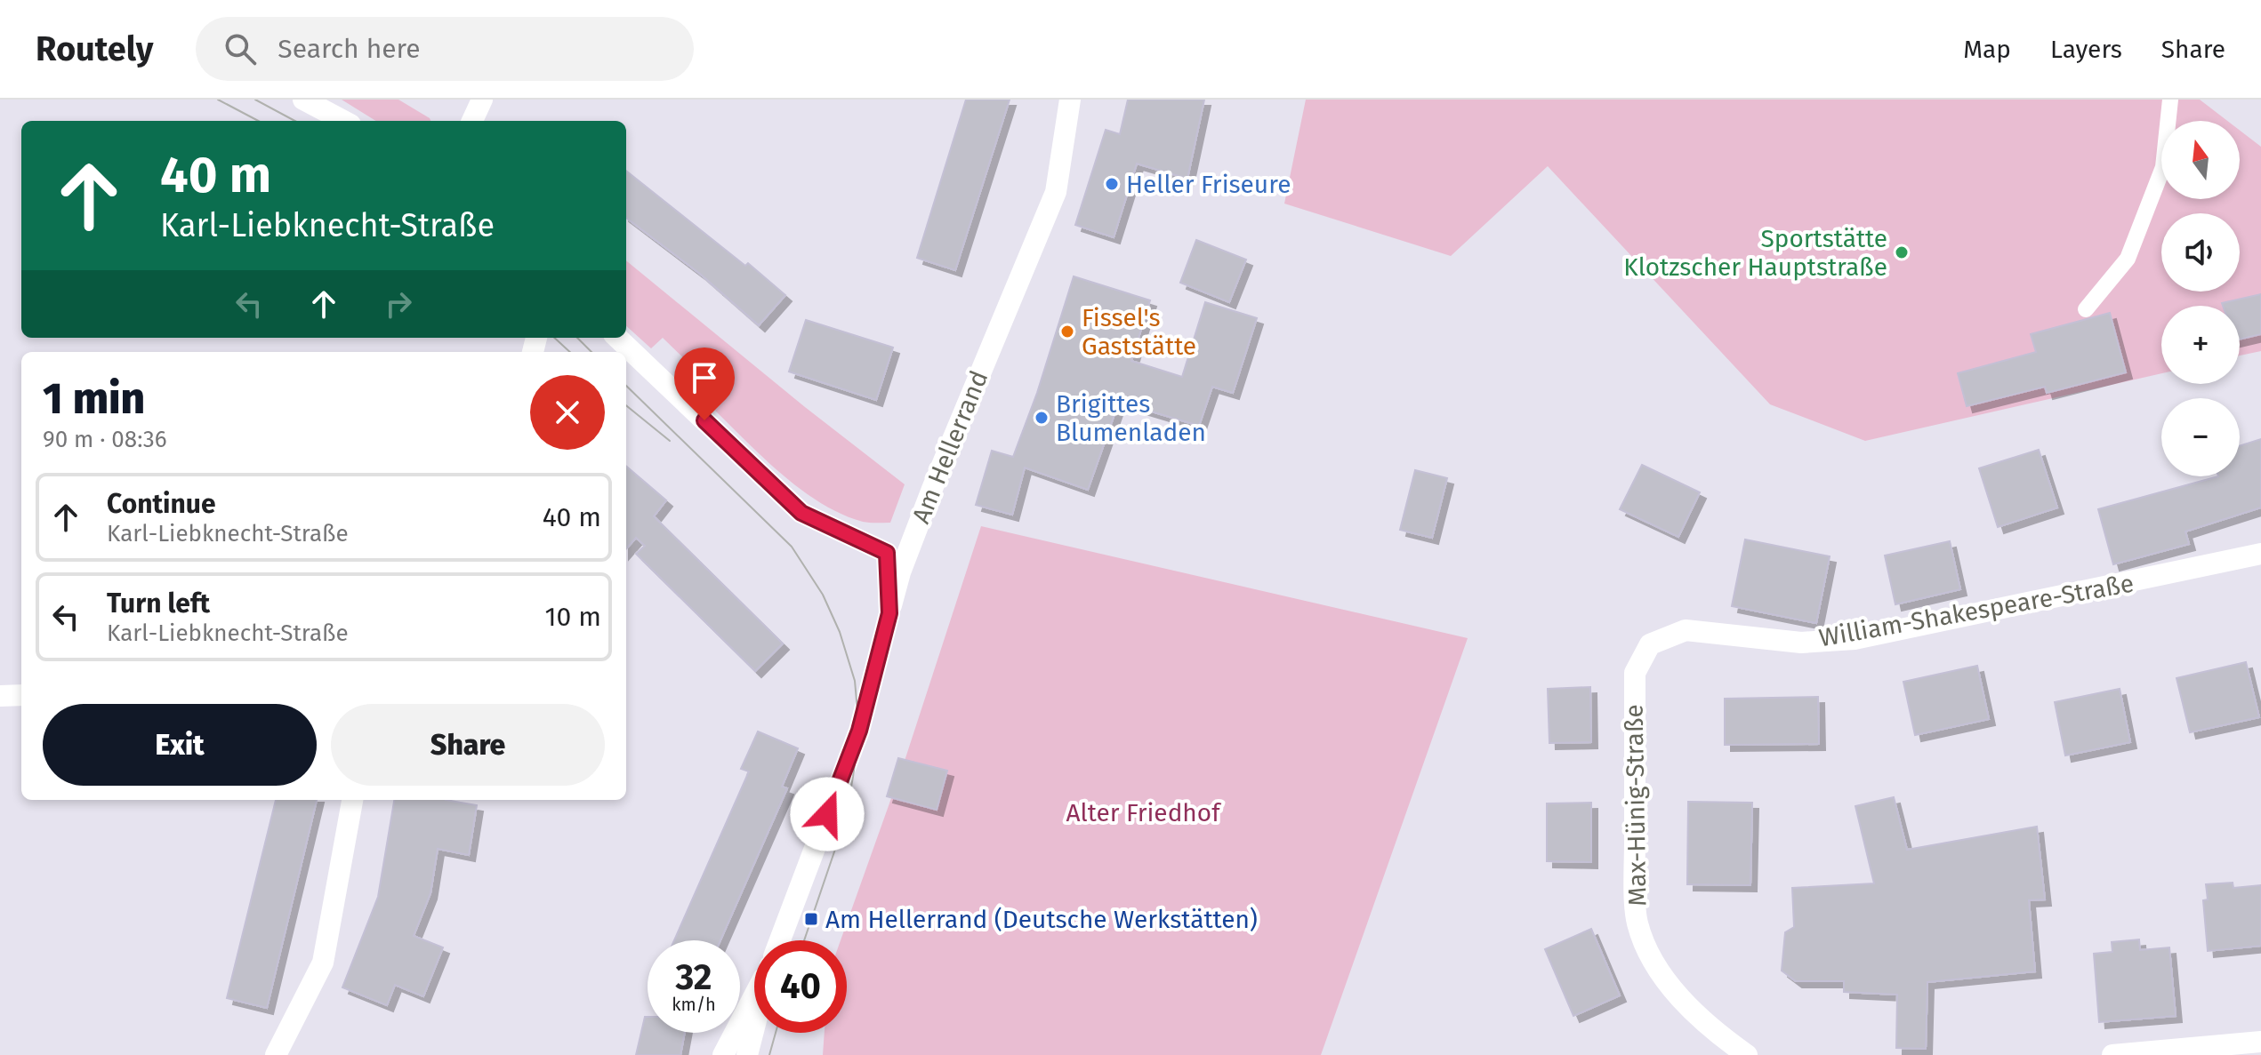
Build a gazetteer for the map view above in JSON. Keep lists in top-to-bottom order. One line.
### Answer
{"streets":{"street":["Am Hellerrand","William-Shakespeare-Straße","Max-Hünig-Straße"]},"crossings":[["William-Shakespeare-Straße","Max-Hünig-Straße"]],"parks":["Alter Friedhof"],"places":{"other":["Heller Friseure","Sportstätte Klotzscher Hauptstraße","Fissel's Gaststätte","Brigittes Blumenladen"],"transit":["Am Hellerrand (Deutsche Werkstätten)"]},"north":"top","page":{"header":"Routely","search":"Search here","nav":["Map","Layers","Share"],"map_buttons":["+","−"],"turn":["40 m","Karl-Liebknecht-Straße"],"heading":["1 min","90 m · 08:36"],"list":[{"name":"Continue","note":"Karl-Liebknecht-Straße","value":"40 m"},{"name":"Turn left","note":"Karl-Liebknecht-Straße","value":"10 m"}],"buttons":["Exit","Share"],"speed":"32 km/h","limit":"40"}}
